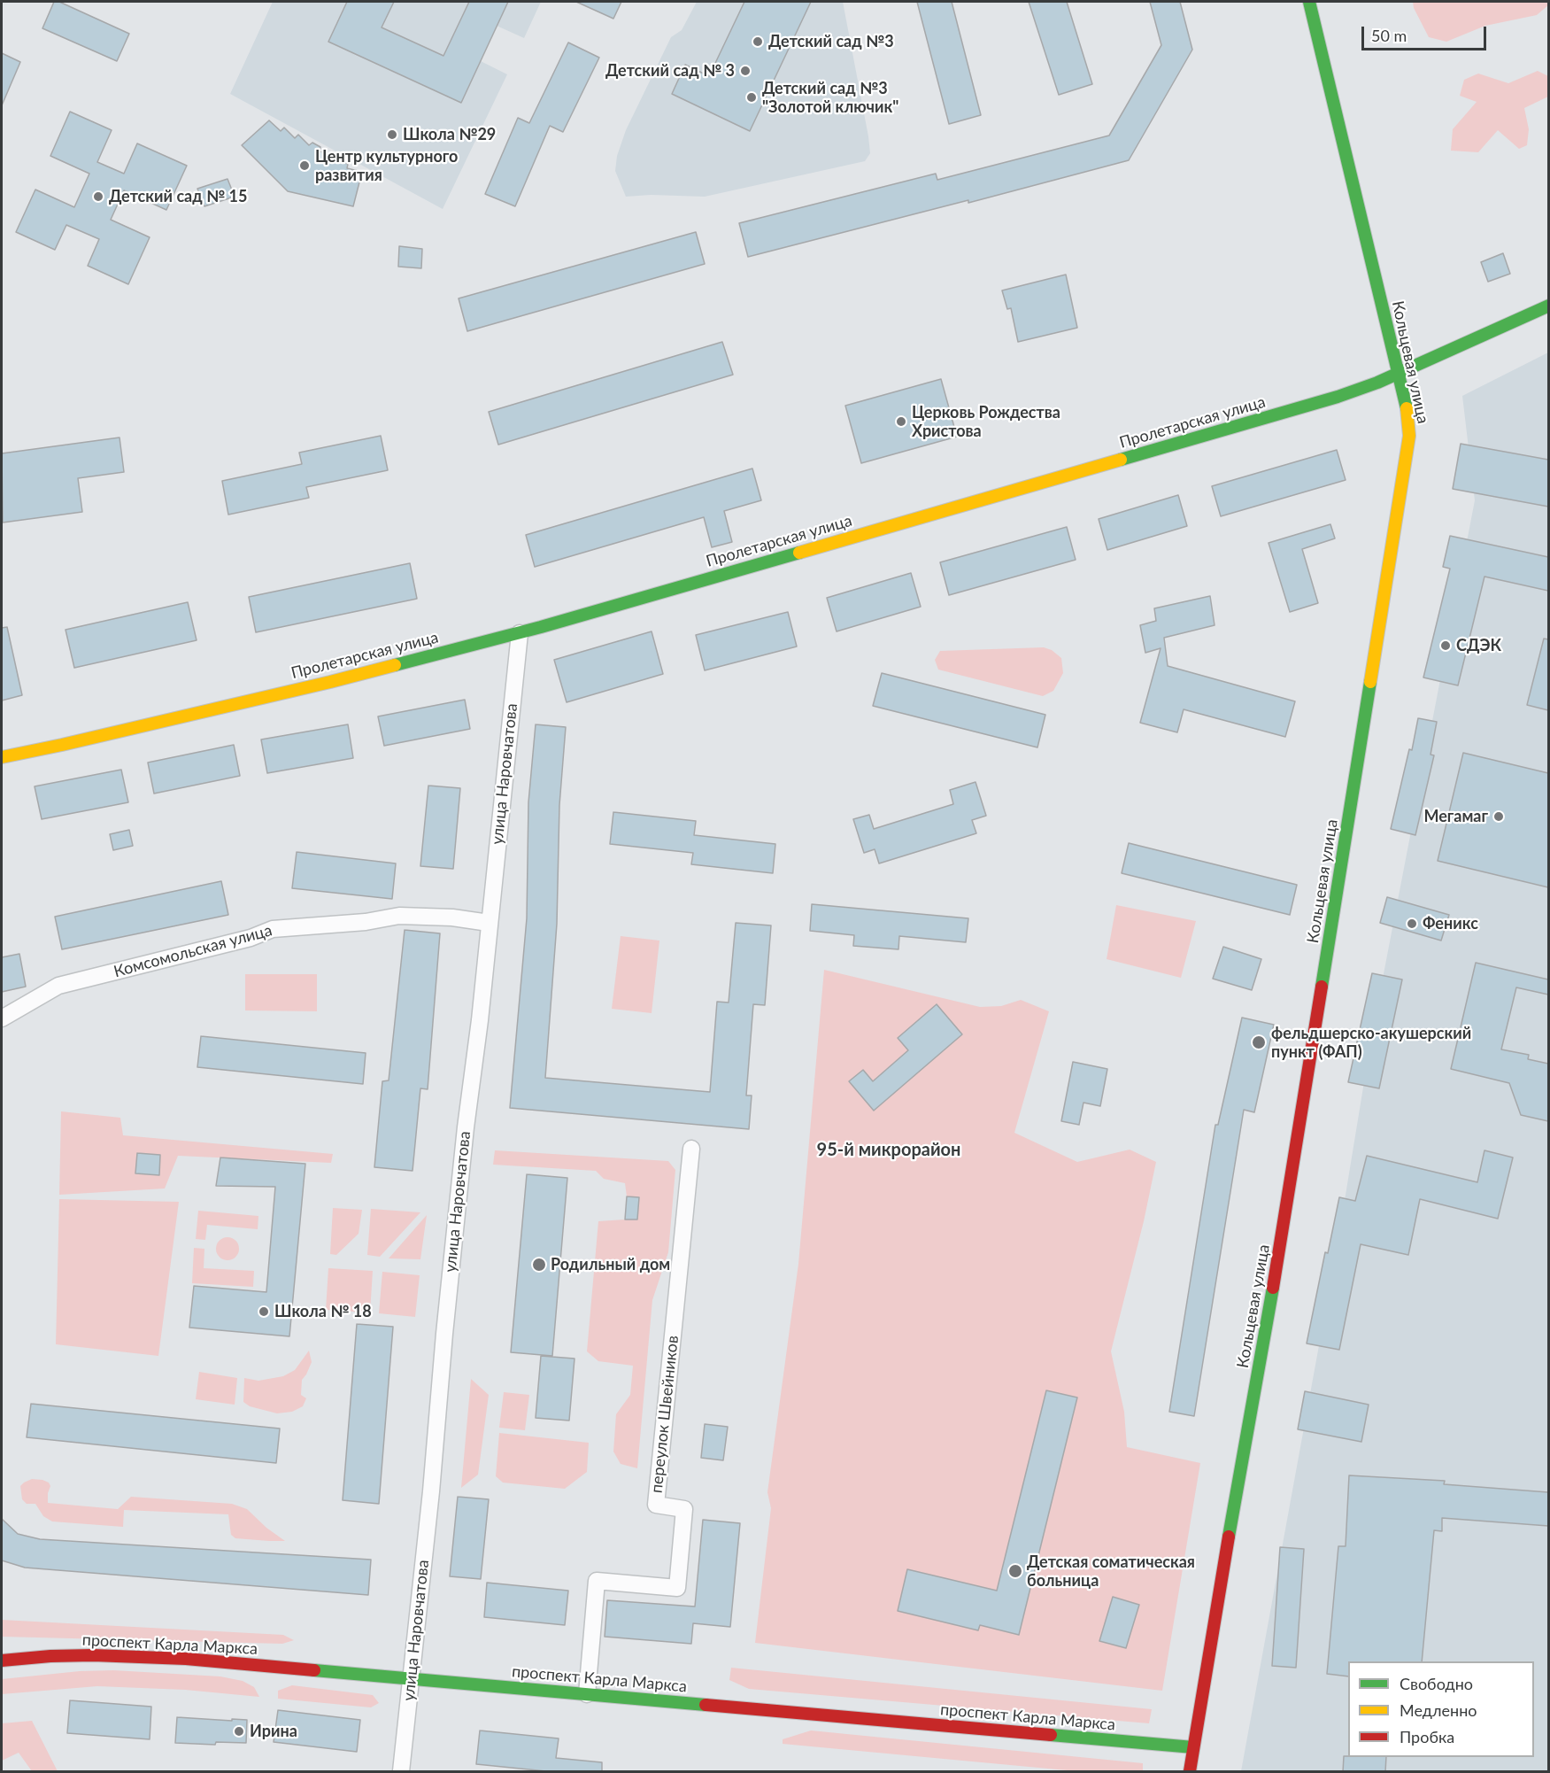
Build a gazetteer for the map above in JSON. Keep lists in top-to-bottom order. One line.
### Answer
{"streets":{"street":["Кольцевая улица","Пролетарская улица","улица Наровчатова","Комсомольская улица","переулок Швейников","проспект Карла Маркса"]},"crossings":[["Кольцевая улица","Пролетарская улица"],["Кольцевая улица","проспект Карла Маркса"],["Пролетарская улица","улица Наровчатова"],["улица Наровчатова","Комсомольская улица"],["улица Наровчатова","проспект Карла Маркса"],["переулок Швейников","проспект Карла Маркса"]],"districts":["95-й микрорайон"],"places":["Детский сад №3","Детский сад № 3","Детский сад №3 \"Золотой ключик\"","Школа №29","Центр культурного развития","Детский сад № 15","Церковь Рождества Христова","СДЭК","Мегамаг","Феникс","фельдшерско-акушерский пункт (ФАП)","Родильный дом","Школа № 18","Детская соматическая больница","Ирина"],"legend":["Свободно","Медленно","Пробка"],"scale_bar":"50 m"}
